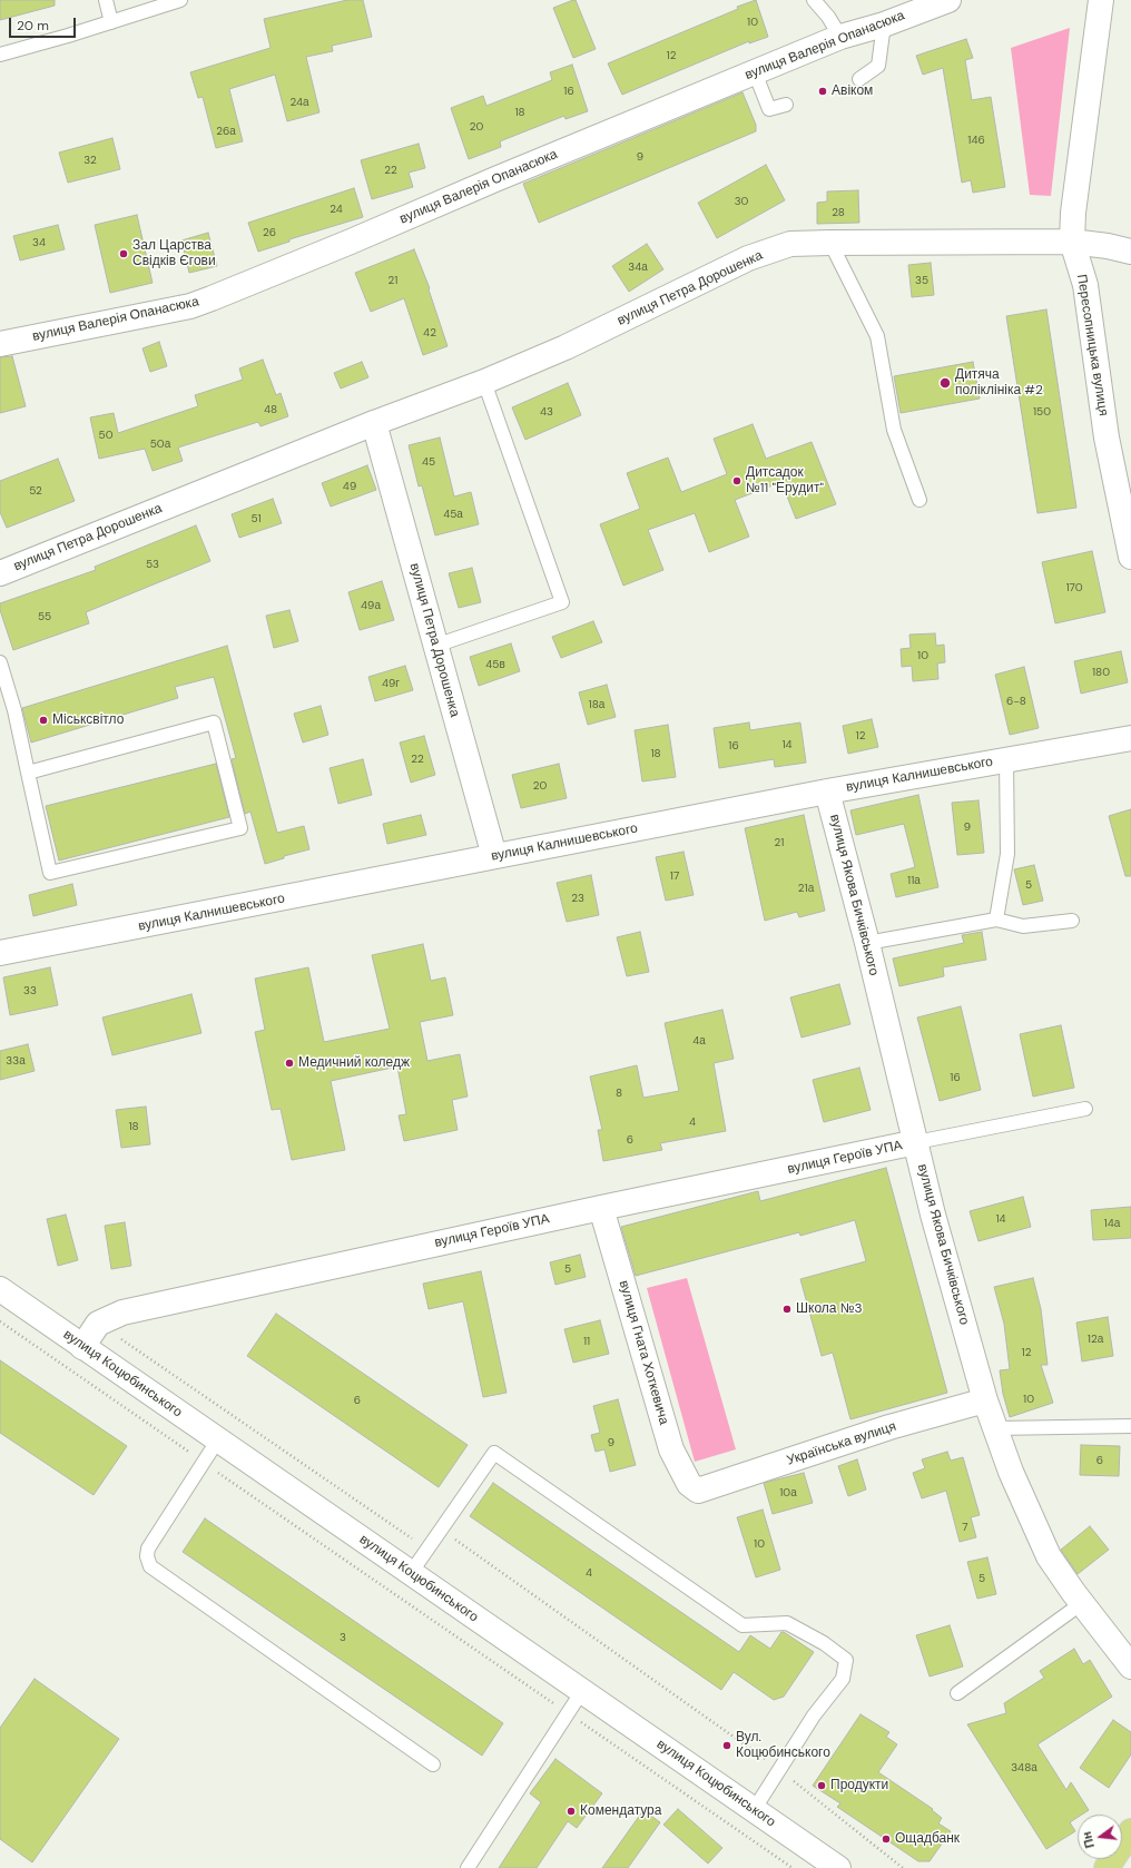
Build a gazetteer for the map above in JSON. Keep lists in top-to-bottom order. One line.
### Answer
{"streets":{"street":["вулиця Валерія Опанасюка","вулиця Петра Дорошенка","Пересопницька вулиця","вулиця Калнишевського","вулиця Якова Бичківського","вулиця Героїв УПА","вулиця Гната Хоткевича","вулиця Коцюбинського","Українська вулиця"]},"crossings":[["вулиця Петра Дорошенка","Пересопницька вулиця"],["вулиця Петра Дорошенка","вулиця Калнишевського"],["вулиця Калнишевського","вулиця Якова Бичківського"],["вулиця Якова Бичківського","вулиця Героїв УПА"],["вулиця Якова Бичківського","Українська вулиця"],["вулиця Героїв УПА","вулиця Гната Хоткевича"],["вулиця Гната Хоткевича","Українська вулиця"]],"places":["Авіком","Зал Царства Свідків Єгови","Дитяча поліклініка #2","Дитсадок №11 \"Ерудит\"","Міськсвітло","Медичний коледж","Школа №3","Вул. Коцюбинського","Продукти","Комендатура","Ощадбанк"],"house_numbers":["10","12","16","24а","18","20","26а","146","9","32","22","30","24","28","26","34","34а","21","35","42","48","43","150","50","50а","45","49","52","45а","51","53","170","49а","55","10","45в","180","49г","6-8","18а","12","14","16","18","22","20","9","21","17","11а","5","21а","23","33","4а","33а","16","8","4","18","6","14","14а","5","12а","11","12","10","6","9","6","10а","7","10","4","5","3","348а"],"scale_bar":"20 m","north":"left"}
